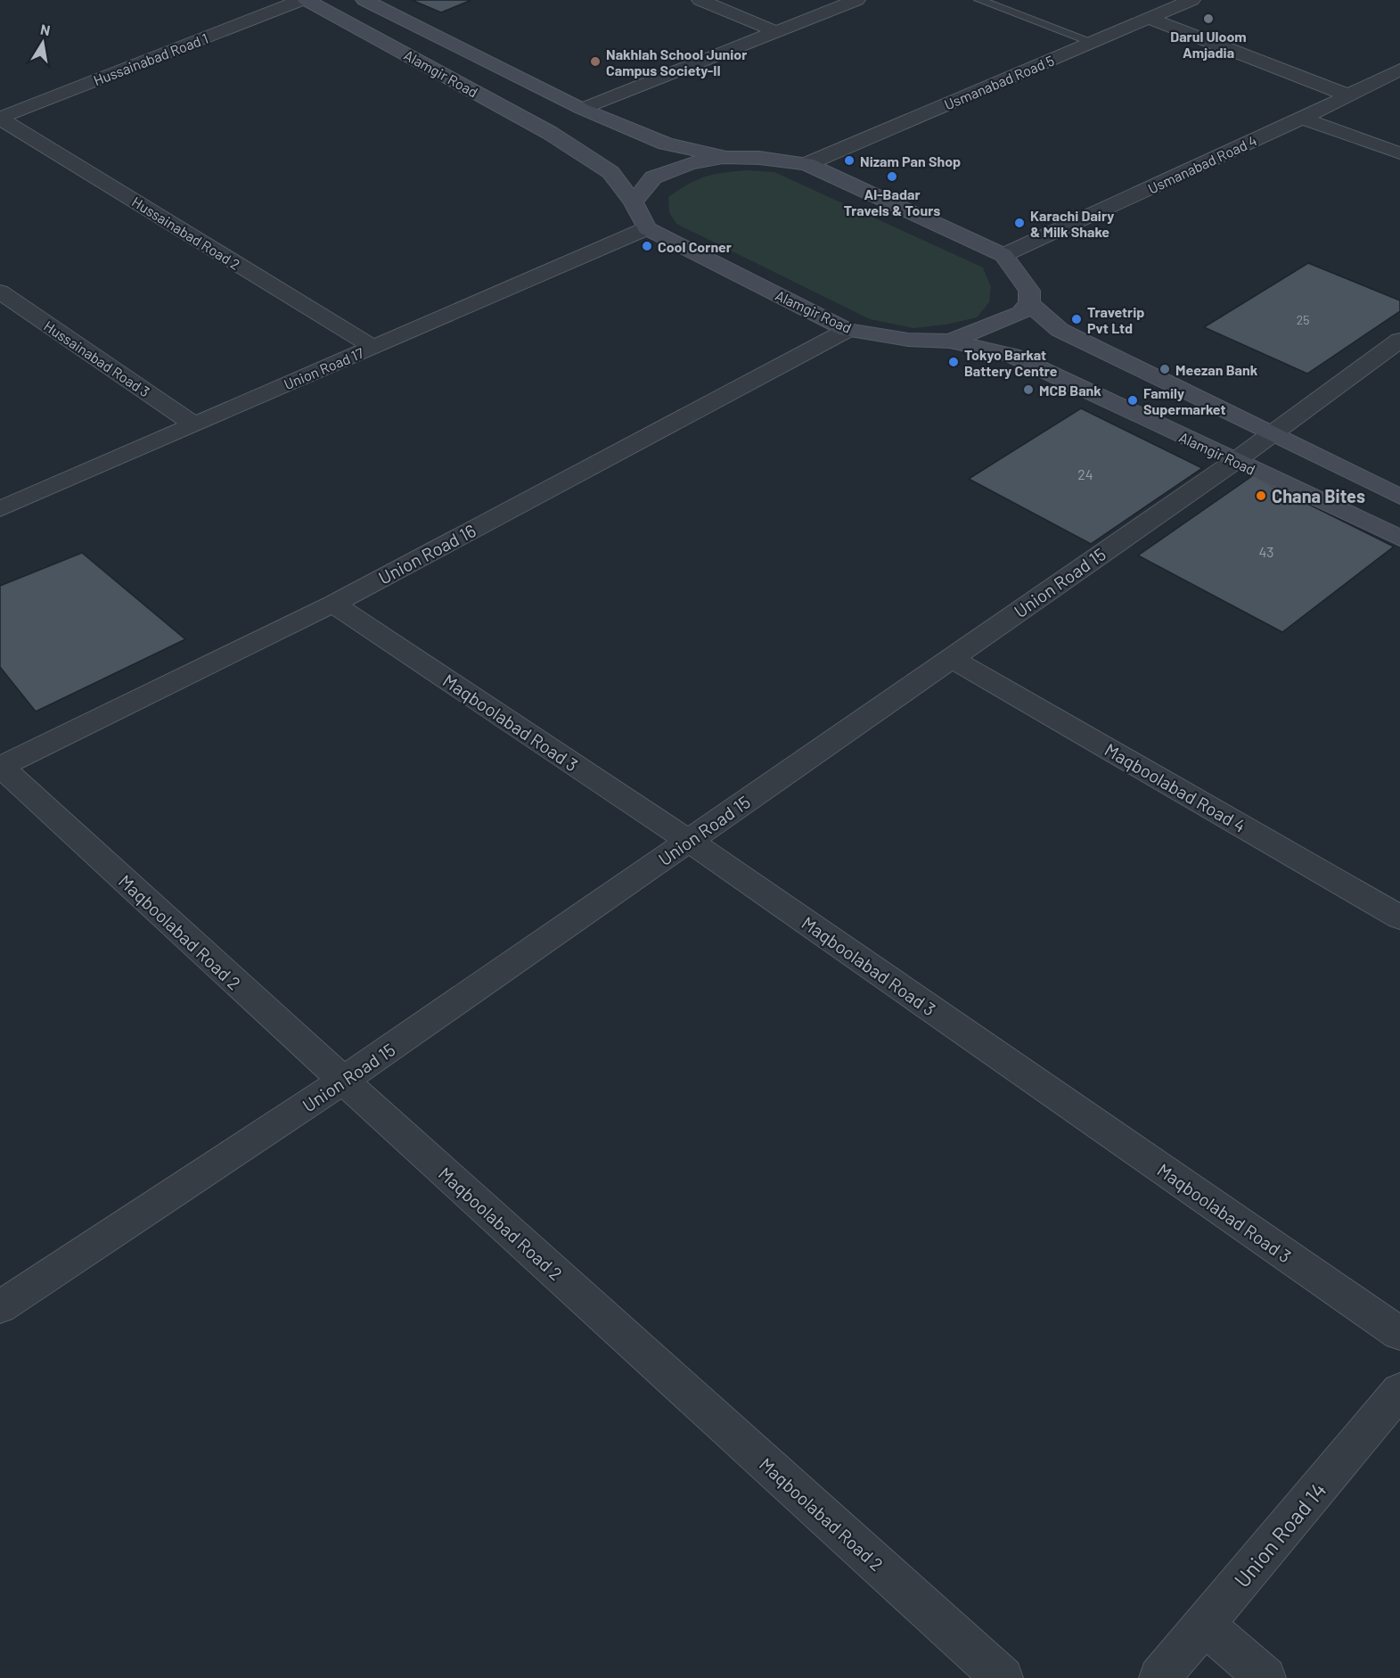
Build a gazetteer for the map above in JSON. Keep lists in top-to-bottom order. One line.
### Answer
{"streets":{"street":["Hussainabad Road 1","Alamgir Road","Usmanabad Road 5","Usmanabad Road 4","Hussainabad Road 2","Hussainabad Road 3","Union Road 17","Union Road 16","Union Road 15","Maqboolabad Road 3","Maqboolabad Road 4","Maqboolabad Road 2","Union Road 14"]},"crossings":[["Hussainabad Road 1","Hussainabad Road 2"],["Alamgir Road","Usmanabad Road 5"],["Alamgir Road","Usmanabad Road 4"],["Alamgir Road","Union Road 17"],["Alamgir Road","Union Road 16"],["Alamgir Road","Union Road 15"],["Hussainabad Road 2","Union Road 17"],["Hussainabad Road 3","Union Road 17"],["Union Road 16","Maqboolabad Road 3"],["Union Road 16","Maqboolabad Road 2"],["Union Road 15","Maqboolabad Road 3"],["Union Road 15","Maqboolabad Road 4"],["Union Road 15","Maqboolabad Road 2"]],"places":["Darul Uloom Amjadia","Nakhlah School Junior Campus Society-II","Nizam Pan Shop","Al-Badar Travels & Tours","Karachi Dairy & Milk Shake","Cool Corner","Travetrip Pvt Ltd","Tokyo Barkat Battery Centre","Meezan Bank","MCB Bank","Family Supermarket","Chana Bites"],"house_numbers":["25","24","43"],"north":"top"}
